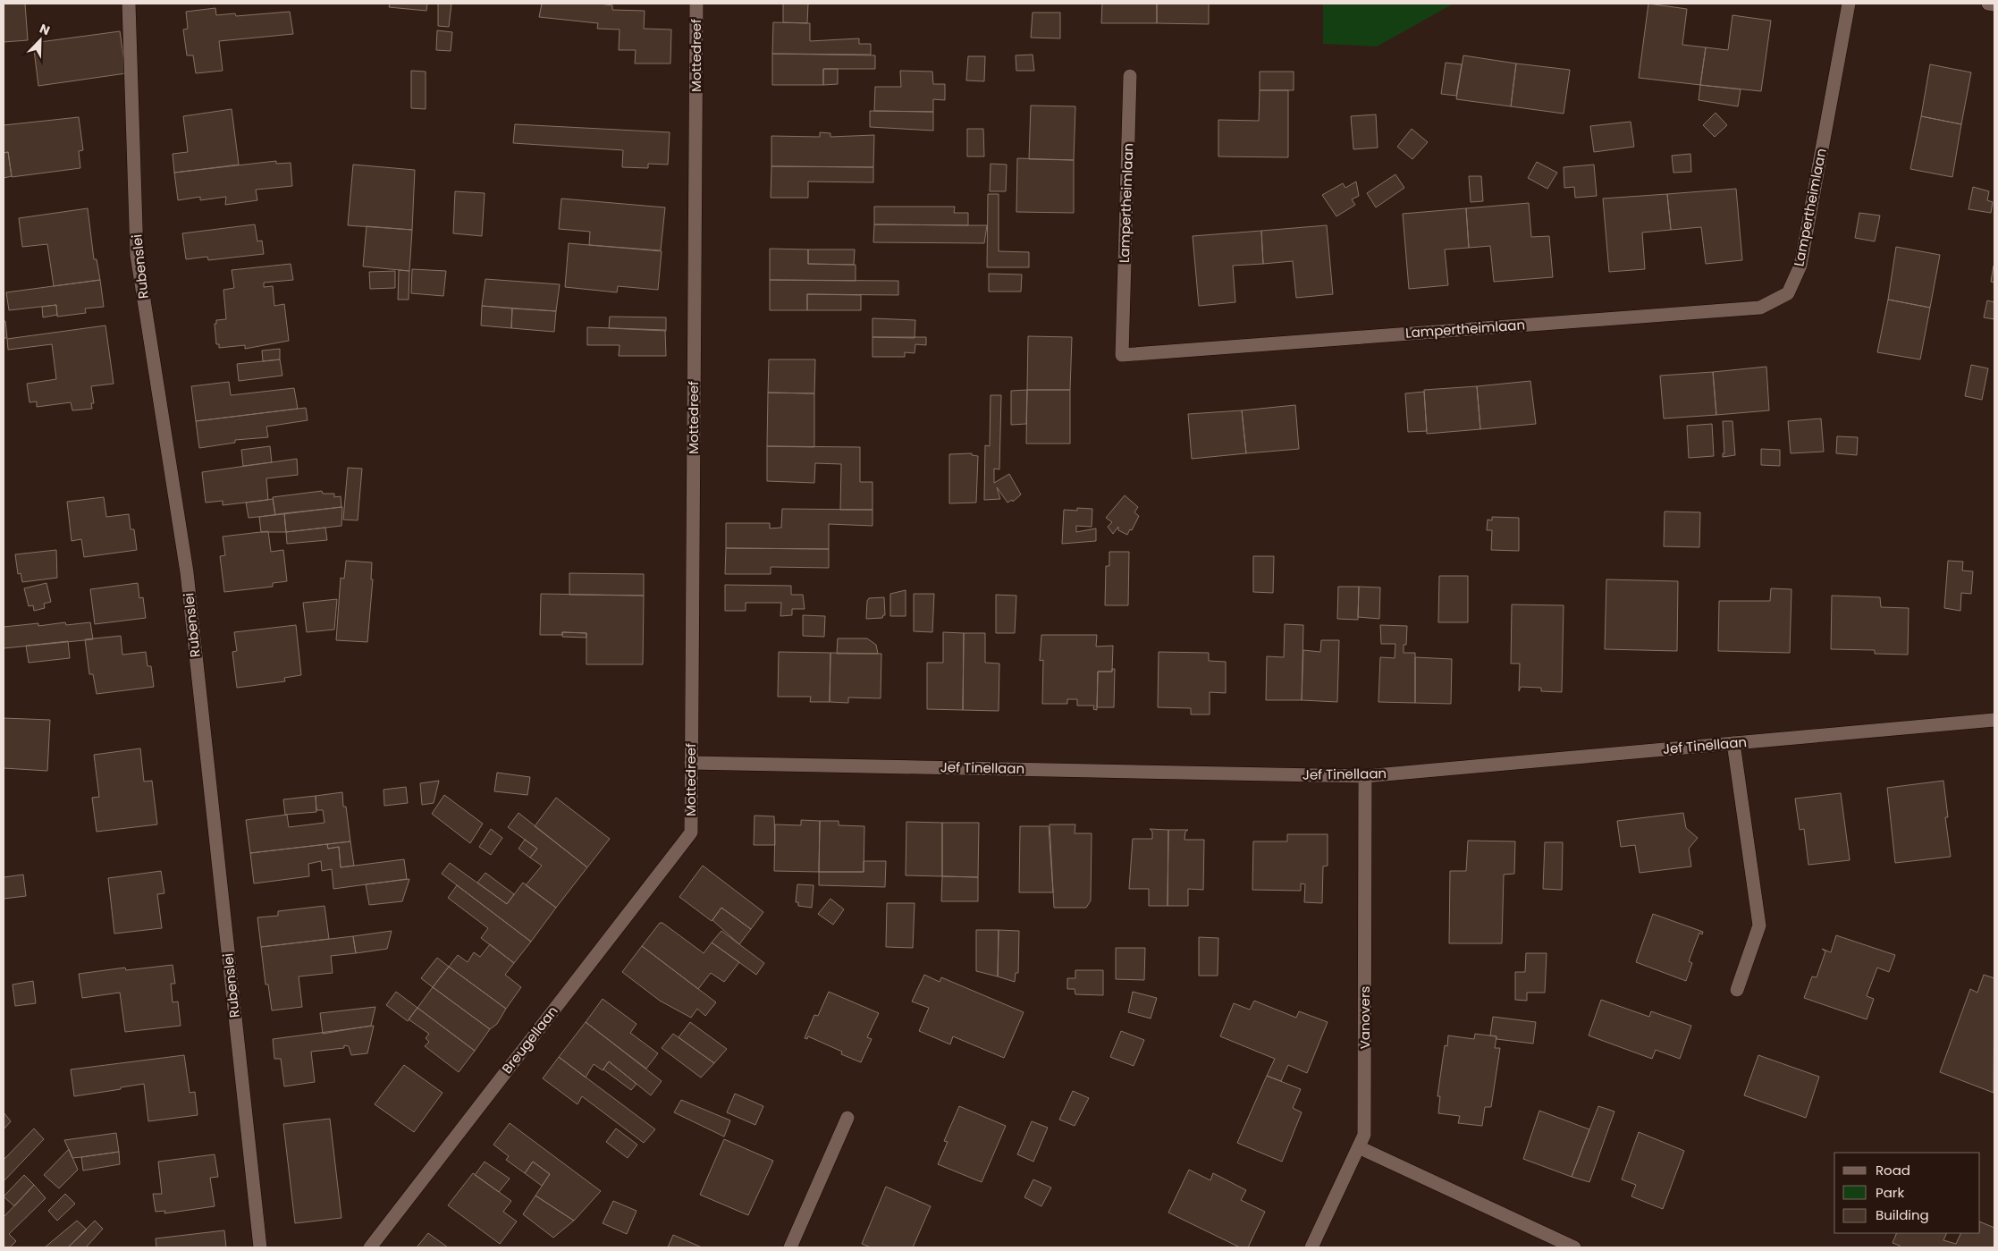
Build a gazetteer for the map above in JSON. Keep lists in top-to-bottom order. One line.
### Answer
{"streets":{"street":["Mottedreef","Lampertheimlaan","Rubenslei","Jef Tinellaan","Vanovers","Breugellaan"]},"crossings":[["Mottedreef","Jef Tinellaan"],["Mottedreef","Breugellaan"],["Jef Tinellaan","Vanovers"]],"legend":["Road","Park","Building"],"north":"top right"}
